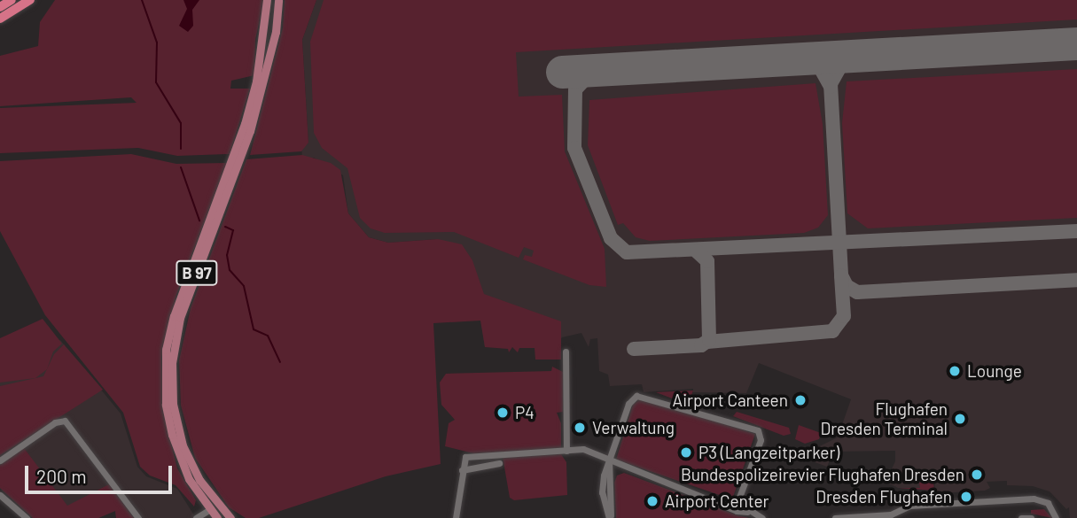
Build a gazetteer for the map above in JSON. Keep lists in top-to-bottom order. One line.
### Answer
{"streets":{"main road":["B 97"]},"places":["Lounge","Airport Canteen","P4","Flughafen Dresden Terminal","Verwaltung","P3 (Langzeitparker)","Bundespolizeirevier Flughafen Dresden","Dresden Flughafen","Airport Center"],"scale_bar":"200 m"}
